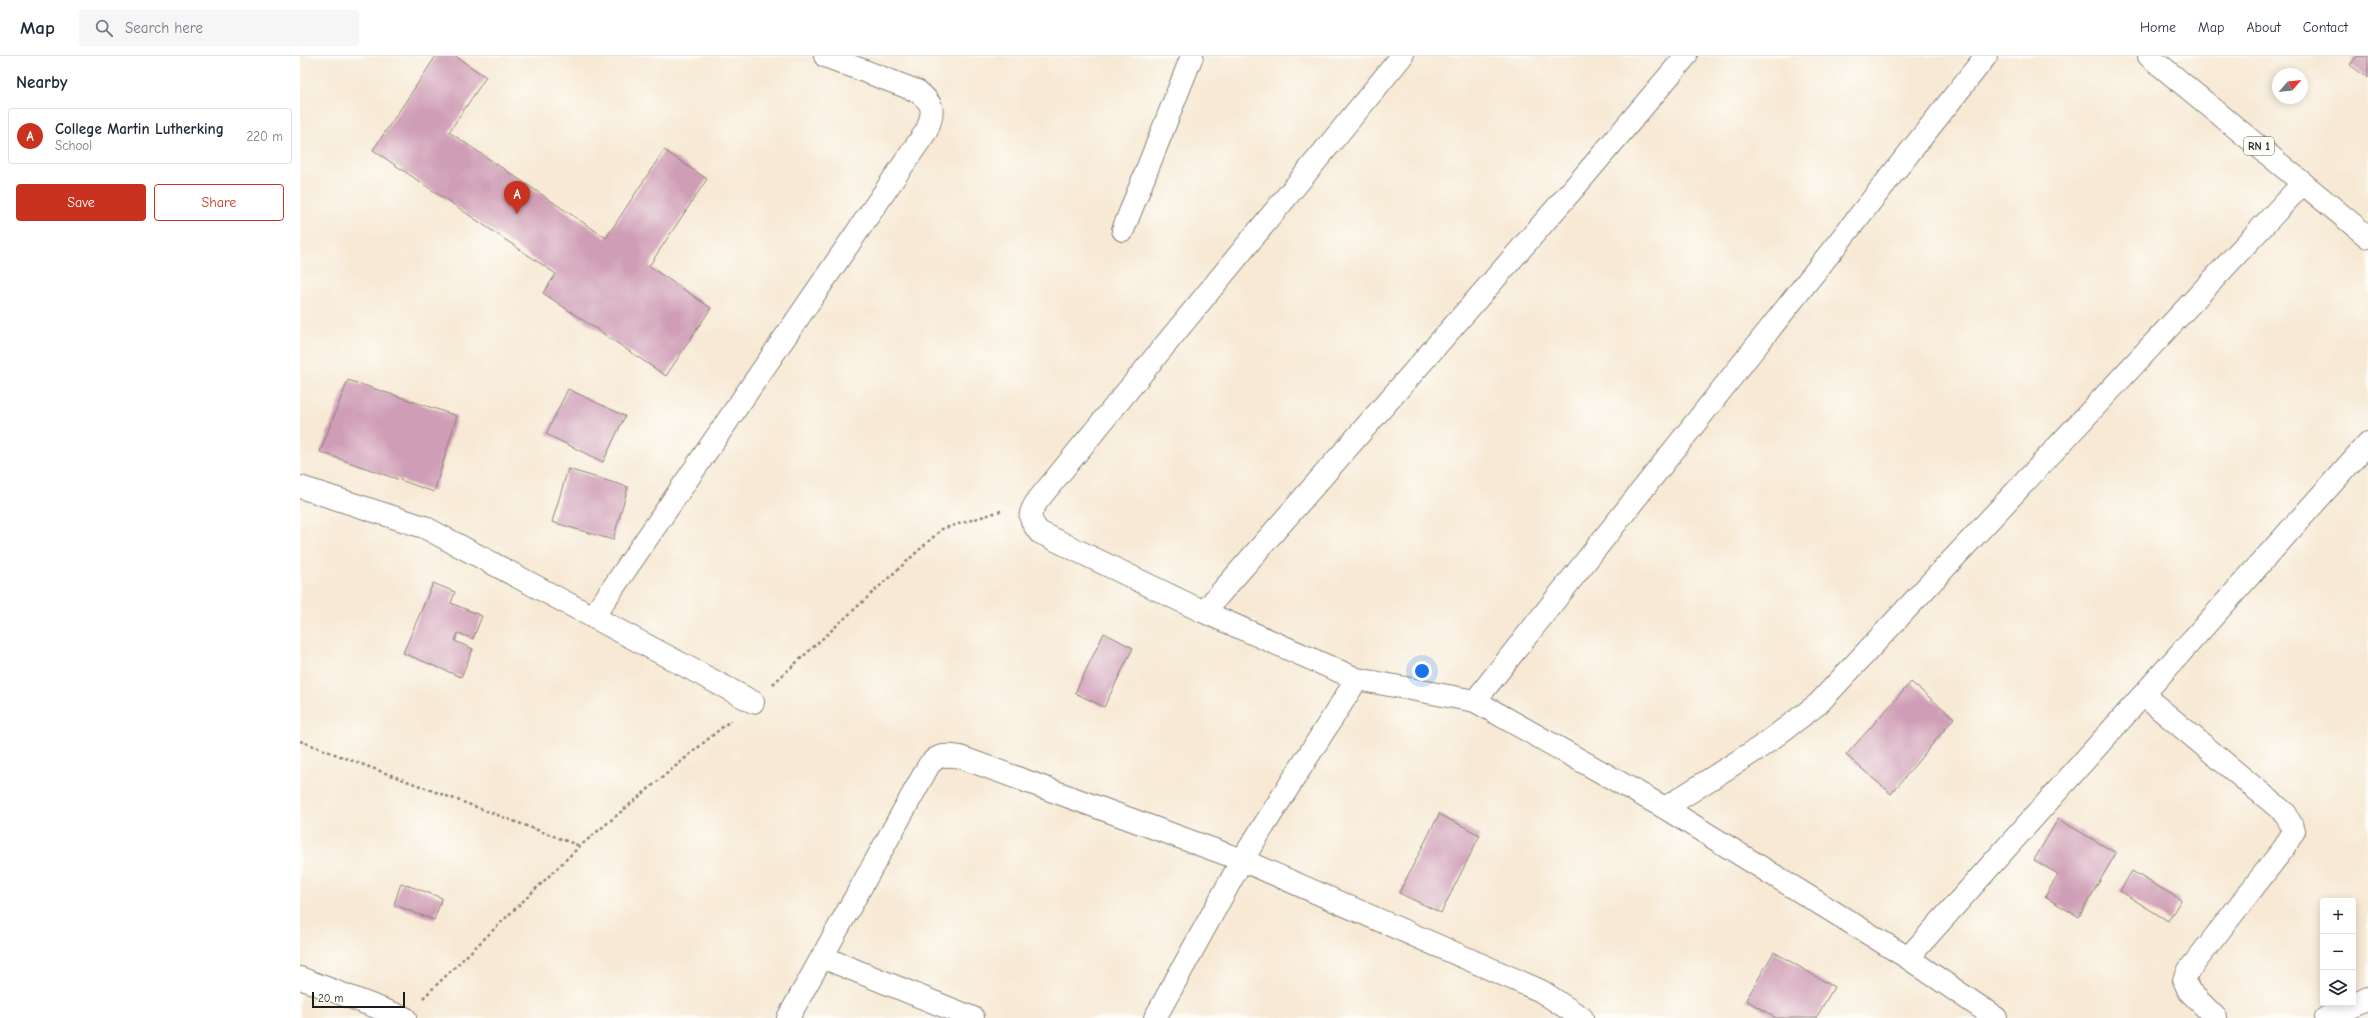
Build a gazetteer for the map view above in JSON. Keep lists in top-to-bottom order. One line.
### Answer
{"streets":{"street":["RN 1"]},"scale_bar":"20 m","north":"top right","page":{"header":"Map","search":"Search here","nav":["Home","Map","About","Contact"],"heading":"Nearby","list":[{"mark":"A","name":"College Martin Lutherking","note":"School","value":"220 m"}],"buttons":["Save","Share"],"pins":"A","map_buttons":["+","−"],"scale":"20 m"}}
